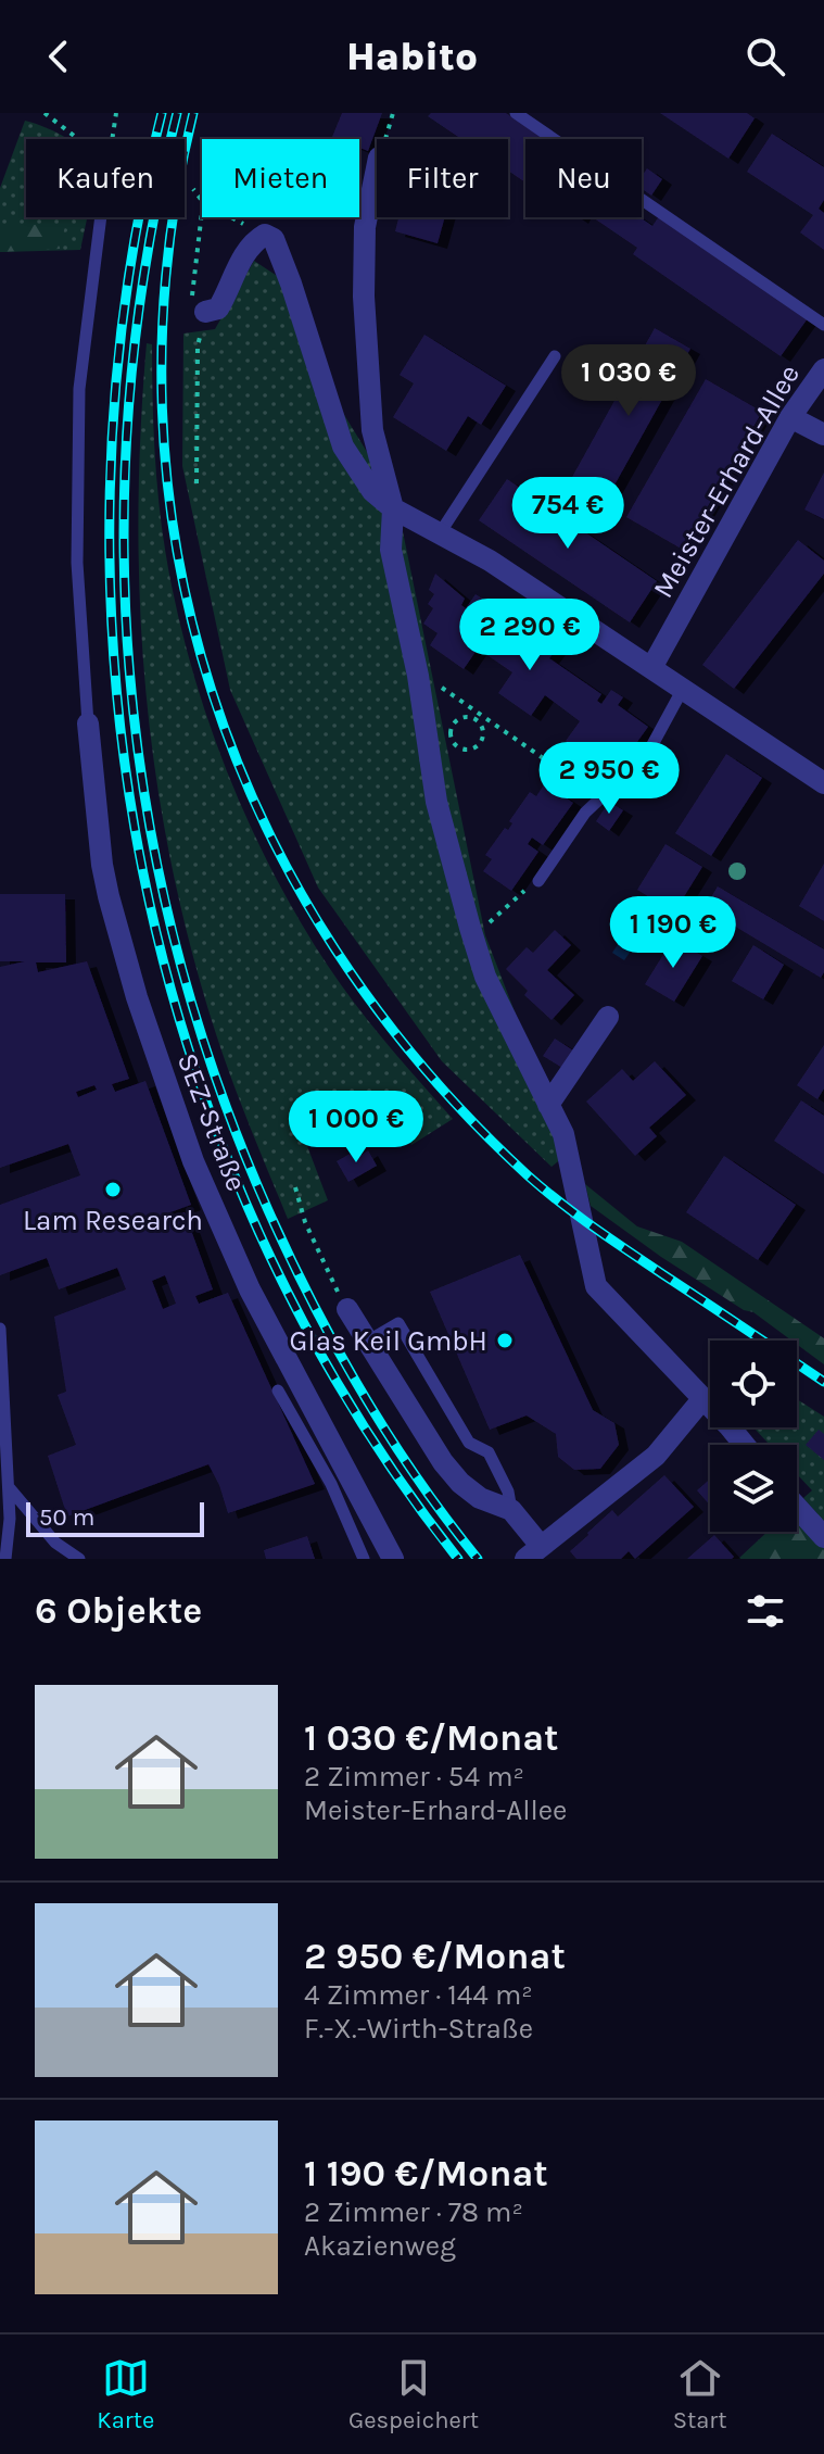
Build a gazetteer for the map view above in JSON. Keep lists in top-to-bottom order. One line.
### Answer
{"streets":{"street":["Meister-Erhard-Allee","SEZ-Straße"]},"places":["Lam Research","Glas Keil GmbH"],"scale_bar":"50 m","page":{"header":"Habito","chip":["Kaufen","Mieten","Filter","Neu"],"price":["1 030 €","754 €","2 290 €","2 950 €","1 190 €","1 000 €"],"scale":"50 m","heading":"6 Objekte","list":[{"name":"1 030 €/Monat","note":"2 Zimmer · 54 m² · Meister-Erhard-Allee"},{"name":"2 950 €/Monat","note":"4 Zimmer · 144 m² · F.-X.-Wirth-Straße"},{"name":"1 190 €/Monat","note":"2 Zimmer · 78 m² · Akazienweg"}],"tabs":["Karte","Gespeichert","Start"]}}
